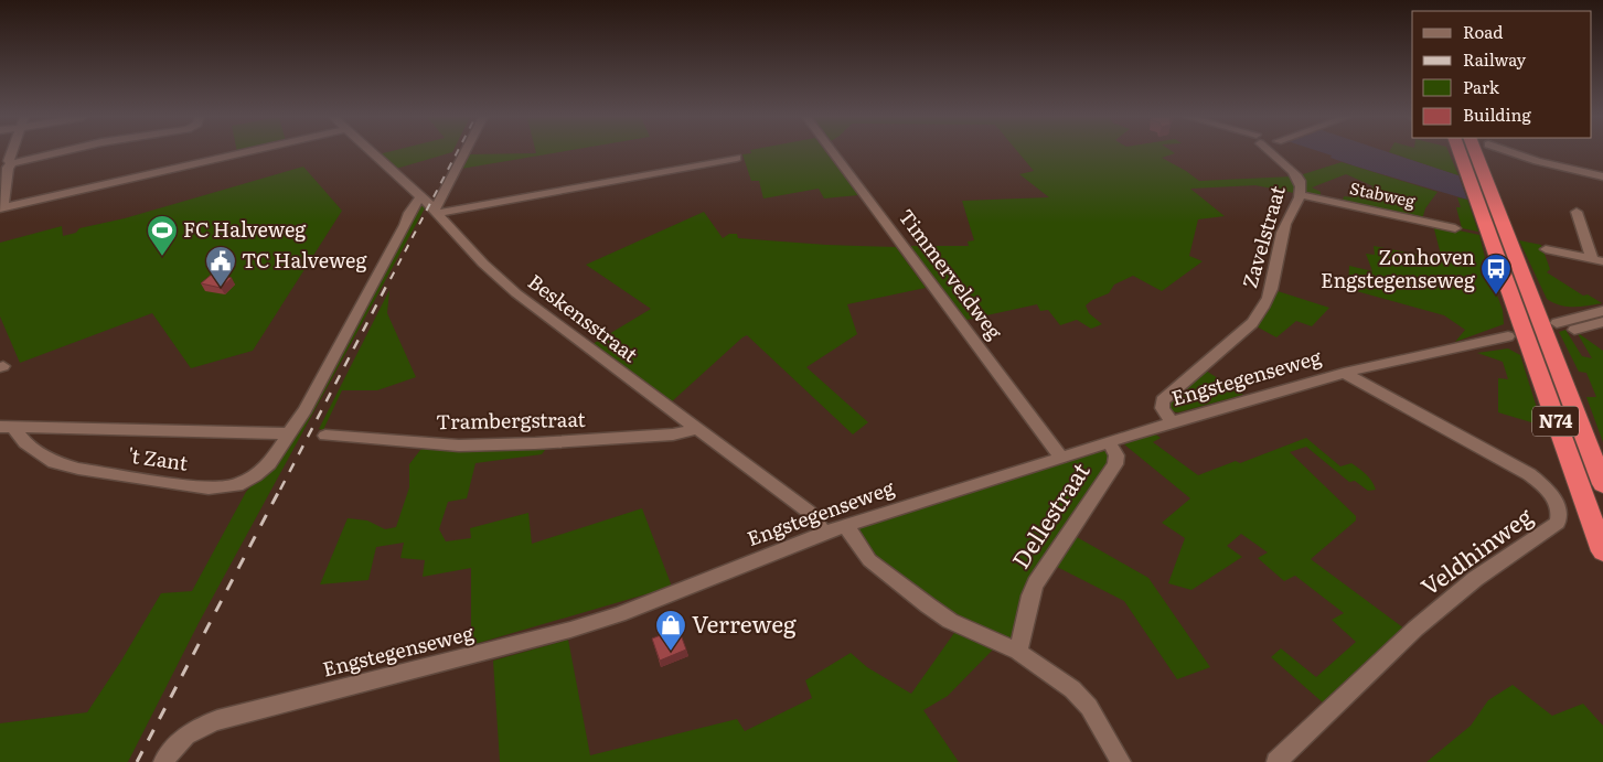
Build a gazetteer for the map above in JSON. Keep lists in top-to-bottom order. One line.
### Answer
{"streets":{"highway":["N74"],"street":["Stabweg","Zavelstraat","Timmerveldweg","Beskensstraat","Engstegenseweg","Trambergstraat","'t Zant","Dellestraat","Veldhinweg"]},"crossings":[["Stabweg","Zavelstraat"],["Zavelstraat","Engstegenseweg"],["Timmerveldweg","Engstegenseweg"],["Beskensstraat","Engstegenseweg"],["Beskensstraat","Trambergstraat"],["Beskensstraat","'t Zant"],["Engstegenseweg","Dellestraat"],["Engstegenseweg","Veldhinweg"]],"places":{"sports":["FC Halveweg"],"public building":["TC Halveweg"],"bus stop":["Zonhoven Engstegenseweg"],"shop":["Verreweg"]},"legend":["Road","Railway","Park","Building"]}
